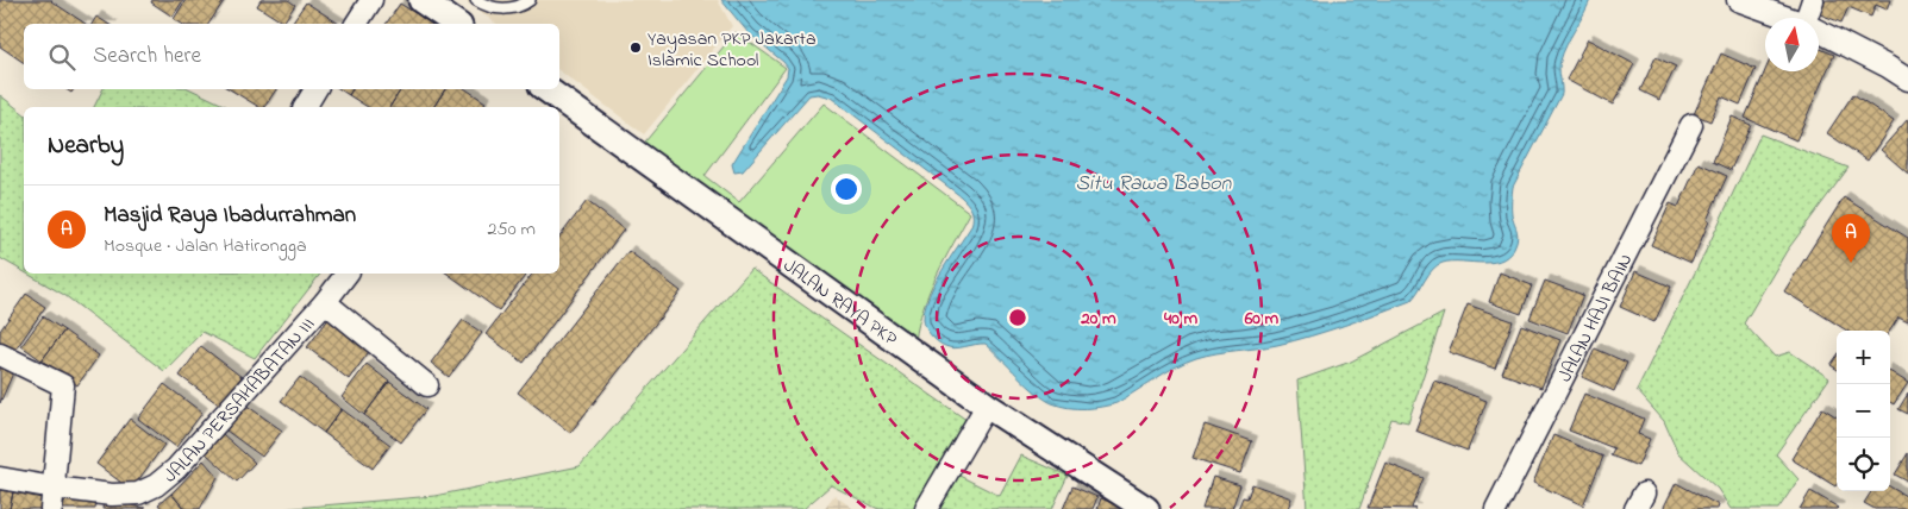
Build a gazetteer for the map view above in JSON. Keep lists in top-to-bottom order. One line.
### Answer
{"streets":{"street":["JALAN RAYA PKP","JALAN HAJI BAIN","JALAN PERSAHABATAN III"]},"water":["Situ Rawa Babon"],"places":["Yayasan PKP Jakarta Islamic School"],"north":"top","page":{"search":"Search here","heading":"Nearby","list":[{"mark":"A","name":"Masjid Raya Ibadurrahman","note":"Mosque · Jalan Hatirongga","value":"250 m"}],"pins":"A","map_buttons":["+","−"]},"rings":["20 m","40 m","60 m"]}
